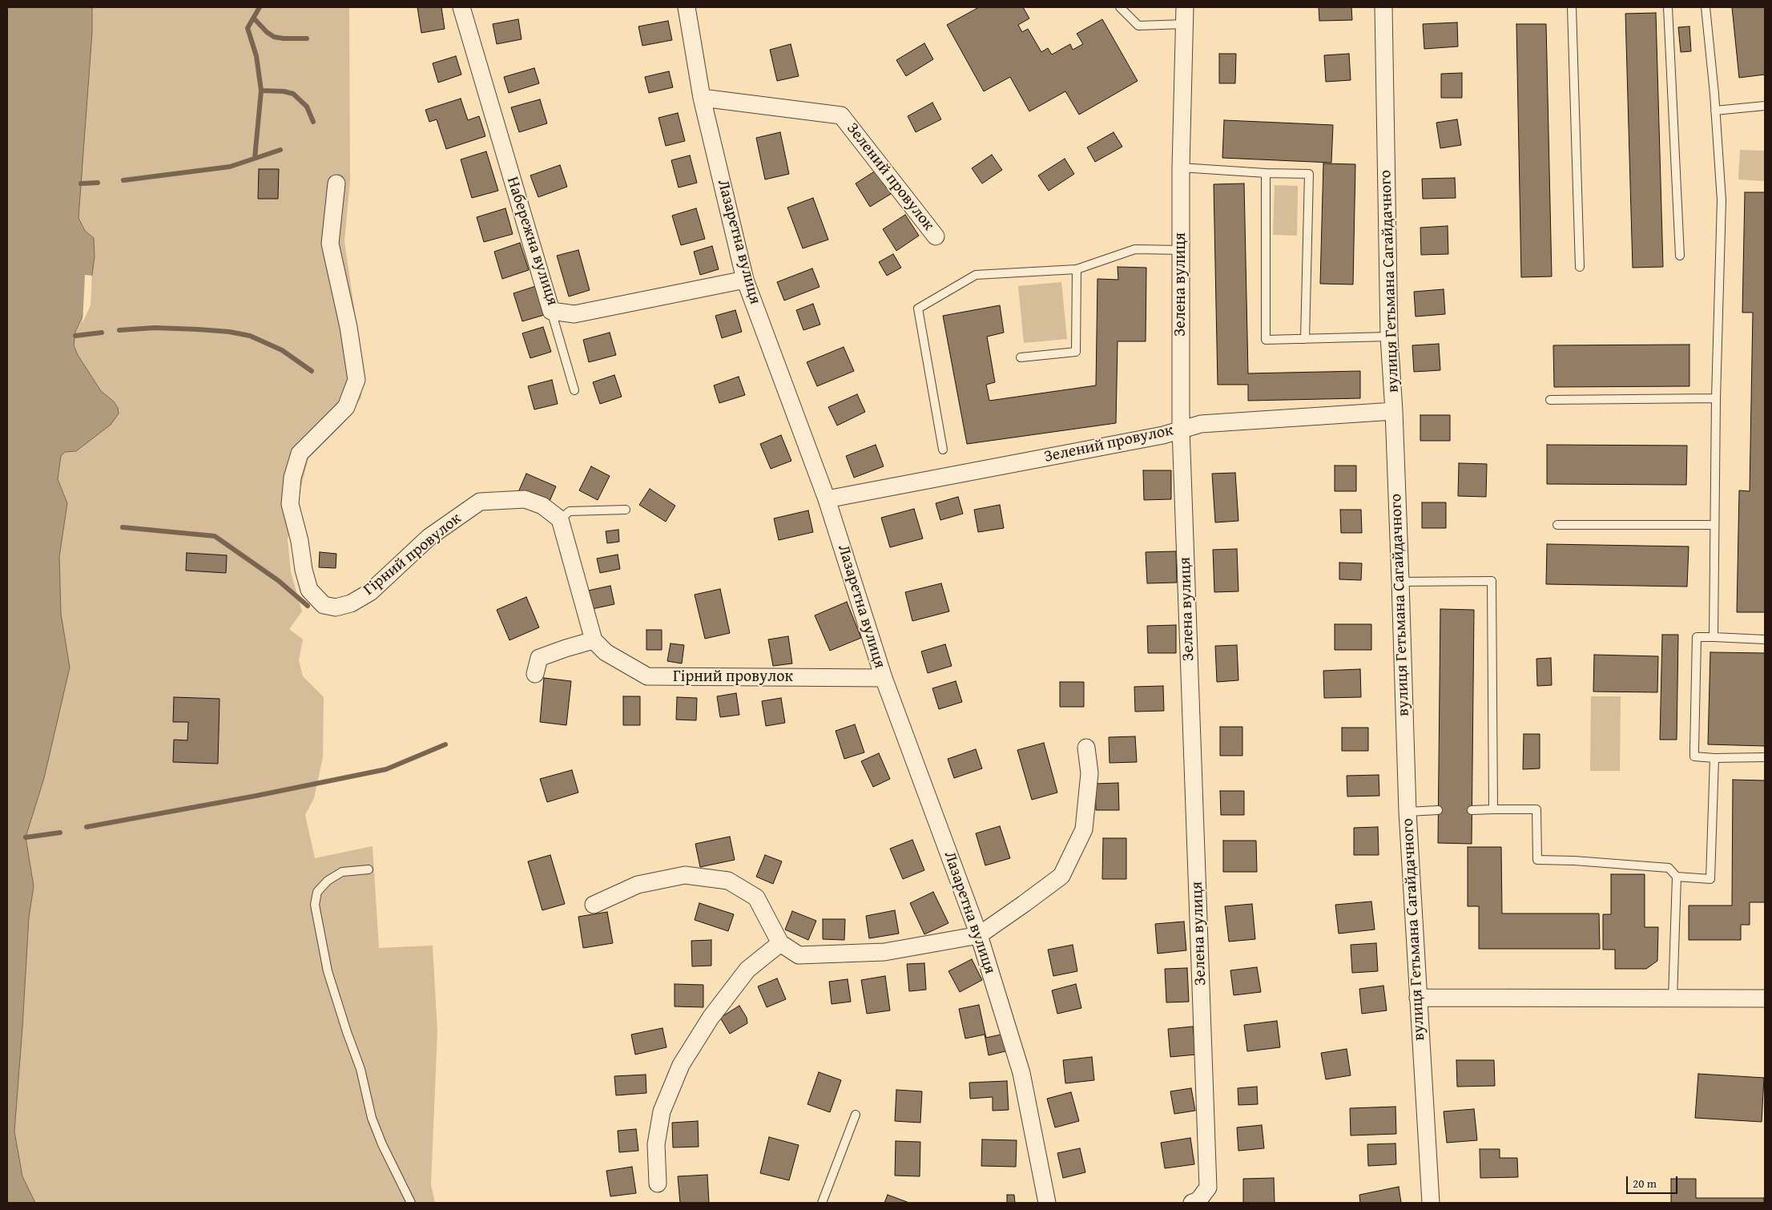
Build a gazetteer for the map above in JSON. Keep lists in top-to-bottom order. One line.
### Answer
{"streets":{"street":["Зелений провулок","Набережна вулиця","Лазаретна вулиця","вулиця Гетьмана Сагайдачного","Зелена вулиця","Гірний провулок"]},"crossings":[["Зелений провулок","Лазаретна вулиця"],["Зелений провулок","вулиця Гетьмана Сагайдачного"],["Зелений провулок","Зелена вулиця"],["Набережна вулиця","Лазаретна вулиця"],["Лазаретна вулиця","Гірний провулок"]],"scale_bar":"20 m"}
